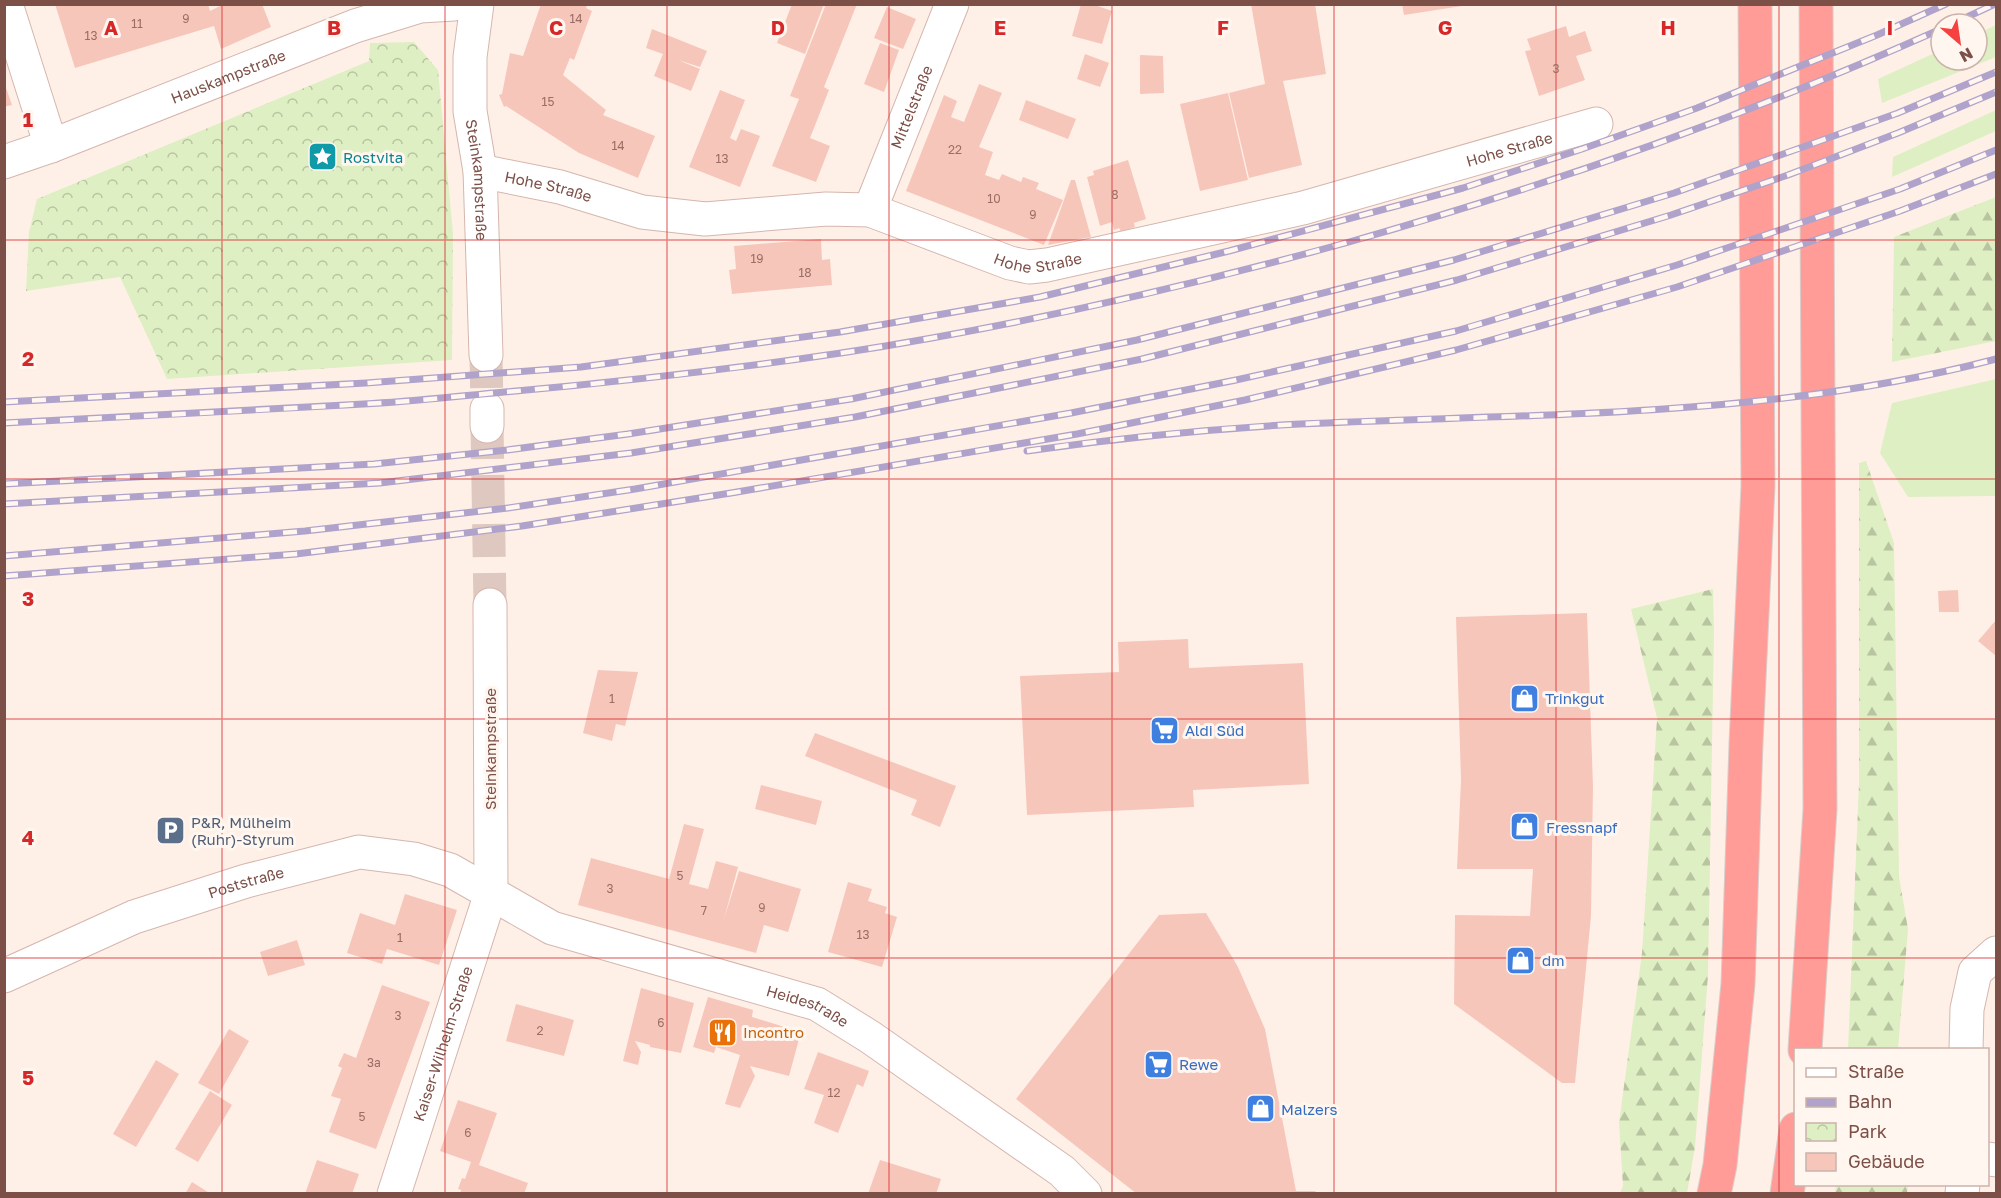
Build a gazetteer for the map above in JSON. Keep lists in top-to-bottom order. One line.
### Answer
{"streets":{"street":["Hauskampstraße","Mittelstraße","Hohe Straße","Steinkampstraße","Poststraße","Heidestraße","Kaiser-Wilhelm-Straße"]},"crossings":[["Mittelstraße","Hohe Straße"],["Hohe Straße","Steinkampstraße"],["Steinkampstraße","Poststraße"],["Steinkampstraße","Heidestraße"],["Steinkampstraße","Kaiser-Wilhelm-Straße"],["Poststraße","Heidestraße"],["Poststraße","Kaiser-Wilhelm-Straße"],["Heidestraße","Kaiser-Wilhelm-Straße"]],"places":{"place":["Rostvita"],"shop":["Trinkgut","Fressnapf","dm","Malzers"],"supermarket":["Aldi Süd","Rewe"],"parking":["P&R, Mülheim (Ruhr)-Styrum"],"restaurant":["Incontro"]},"house_numbers":["9","14","11","13","3","15","14","22","13","8","10","9","19","18","1","5","3","9","7","13","1","3","6","2","3a","12","5","6"],"legend":["Straße","Bahn","Park","Gebäude"],"north":"bottom right","grid":{"columns":["A","B","C","D","E","F","G","H","I"],"rows":["1","2","3","4","5"]}}
